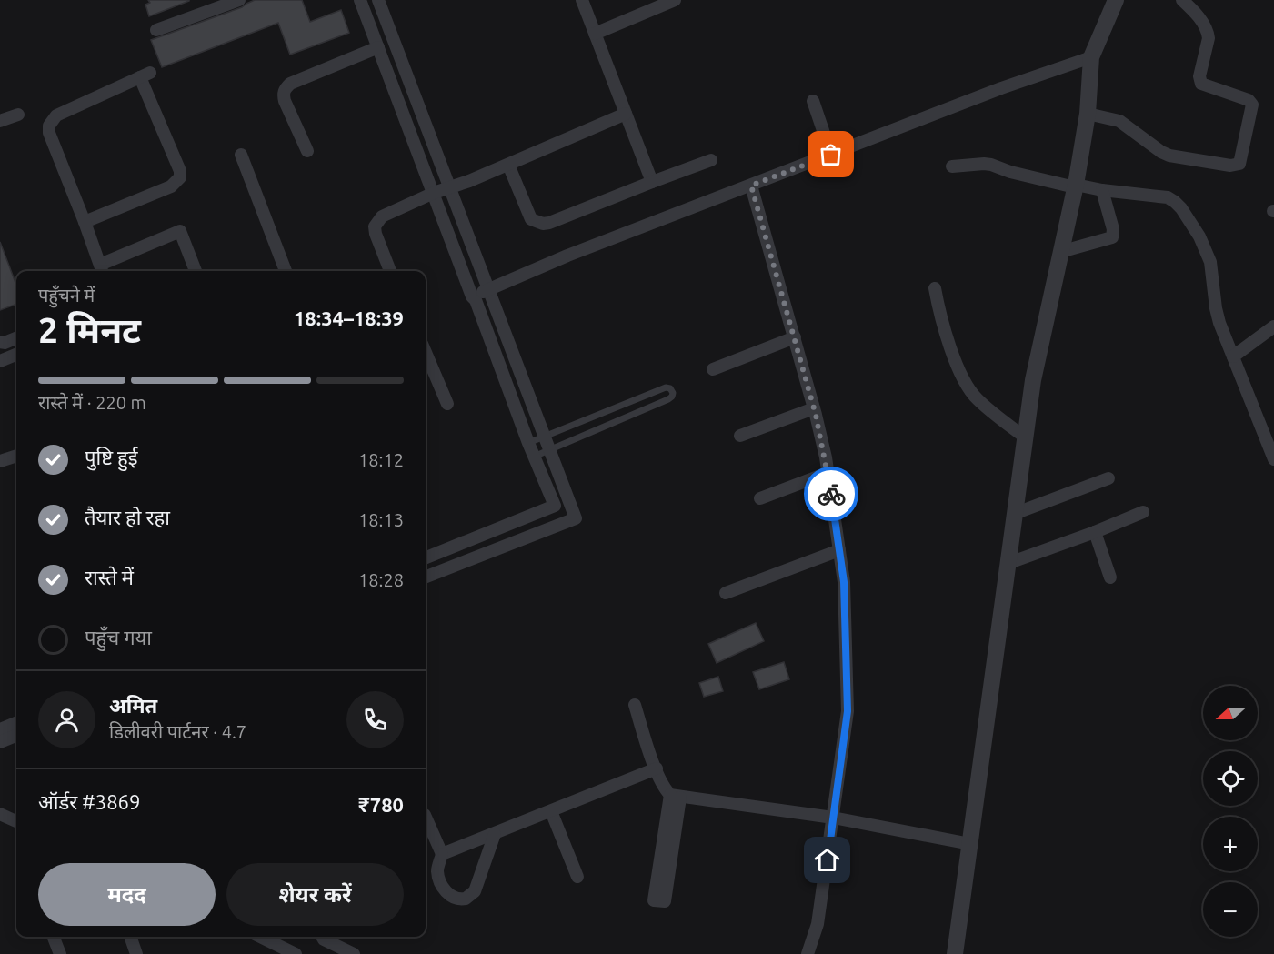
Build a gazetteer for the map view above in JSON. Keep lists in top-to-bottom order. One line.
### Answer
{"north":"left","page":{"heading":["2 मिनट","पहुँचने में","18:34–18:39"],"panel":["अमित","डिलीवरी पार्टनर · 4.7","ऑर्डर #3869","₹780"],"bar":"रास्ते में · 220 m","list":[["पुष्टि हुई","18:12"],["तैयार हो रहा","18:13"],["रास्ते में","18:28"],"पहुँच गया"],"map_buttons":["+","−"],"buttons":["मदद","शेयर करें"]}}
